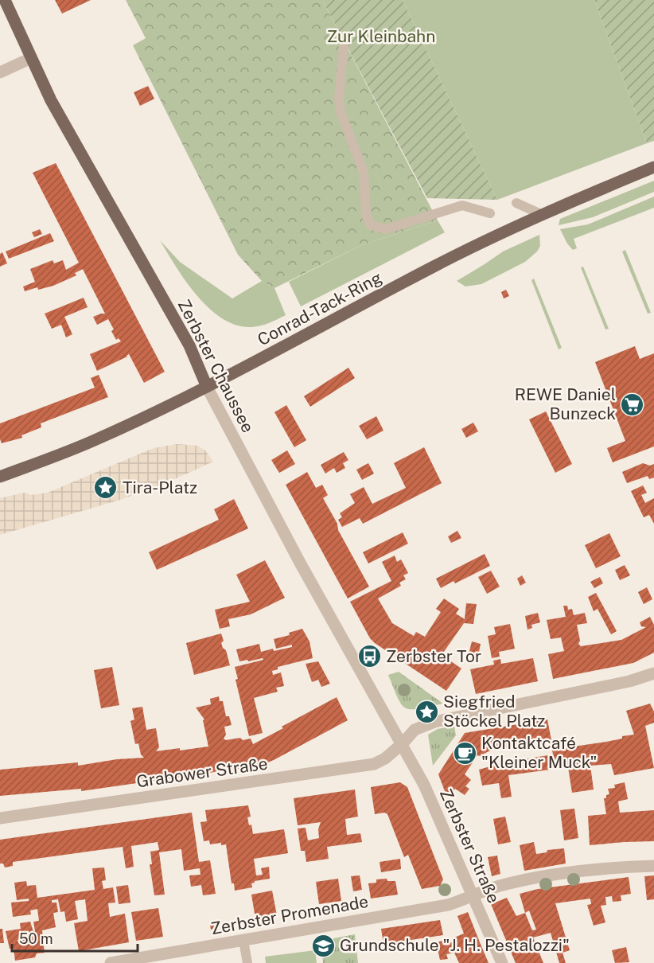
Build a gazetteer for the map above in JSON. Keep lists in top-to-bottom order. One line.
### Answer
{"streets":{"main road":["Conrad-Tack-Ring","Zerbster Chaussee"],"street":["Grabower Straße","Zerbster Straße","Zerbster Promenade"]},"crossings":[["Conrad-Tack-Ring","Zerbster Chaussee"],["Zerbster Chaussee","Grabower Straße"],["Zerbster Chaussee","Zerbster Straße"],["Grabower Straße","Zerbster Straße"],["Zerbster Straße","Zerbster Promenade"]],"parks":["Zur Kleinbahn"],"places":{"supermarket":["REWE Daniel Bunzeck"],"place":["Tira-Platz","Siegfried Stöckel Platz"],"bus stop":["Zerbster Tor"],"cafe":["Kontaktcafé \"Kleiner Muck\""],"school or university":["Grundschule \"J. H. Pestalozzi\""]},"scale_bar":"50 m"}
